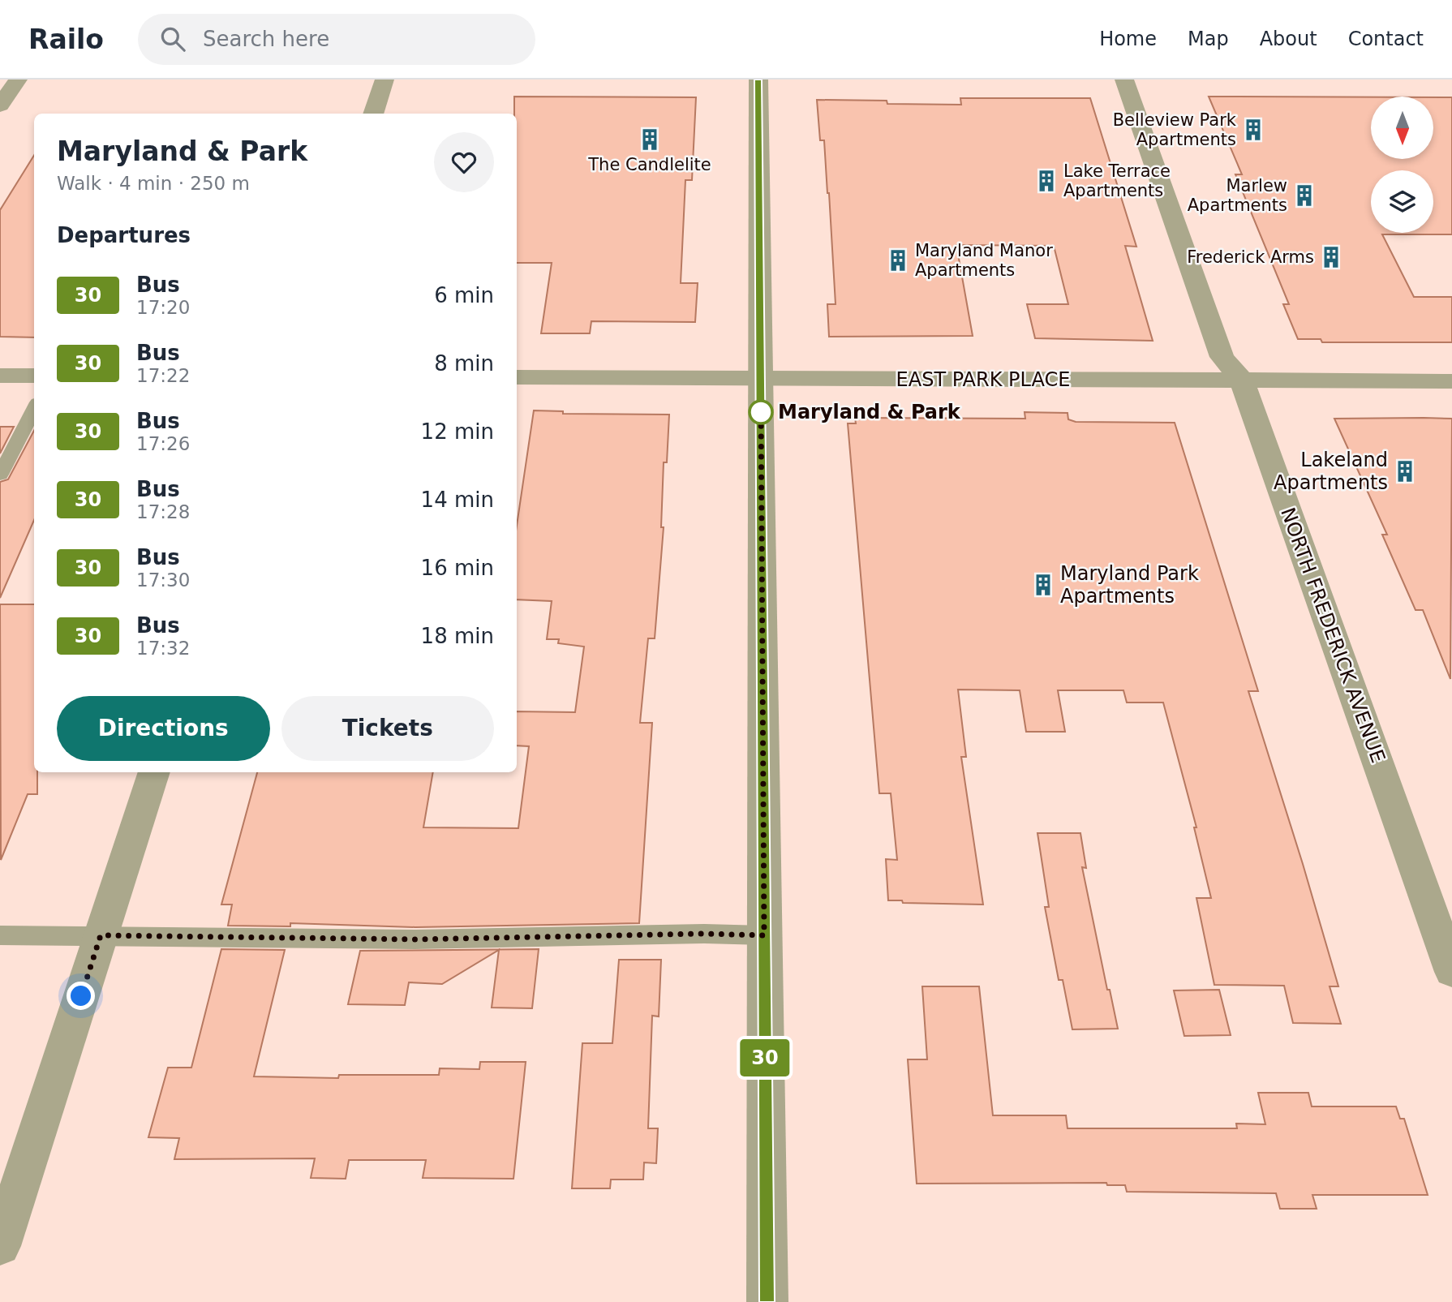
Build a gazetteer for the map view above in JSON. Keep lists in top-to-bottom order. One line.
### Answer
{"streets":{"street":["EAST PARK PLACE","NORTH FREDERICK AVENUE"]},"crossings":[["EAST PARK PLACE","NORTH FREDERICK AVENUE"]],"places":{"building":["Belleview Park Apartments","The Candlelite","Lake Terrace Apartments","Marlew Apartments","Frederick Arms","Maryland Manor Apartments","Lakeland Apartments","Maryland Park Apartments"],"other":["Maryland & Park"]},"lines":["bus line 30"],"north":"bottom","page":{"header":"Railo","search":"Search here","nav":["Home","Map","About","Contact"],"on_map":"30","heading":[["Maryland & Park","Walk · 4 min · 250 m"],"Departures"],"list":[{"mark":"30","name":"Bus","note":"17:20","value":"6 min"},{"mark":"30","name":"Bus","note":"17:22","value":"8 min"},{"mark":"30","name":"Bus","note":"17:26","value":"12 min"},{"mark":"30","name":"Bus","note":"17:28","value":"14 min"},{"mark":"30","name":"Bus","note":"17:30","value":"16 min"},{"mark":"30","name":"Bus","note":"17:32","value":"18 min"}],"buttons":["Directions","Tickets"]}}
